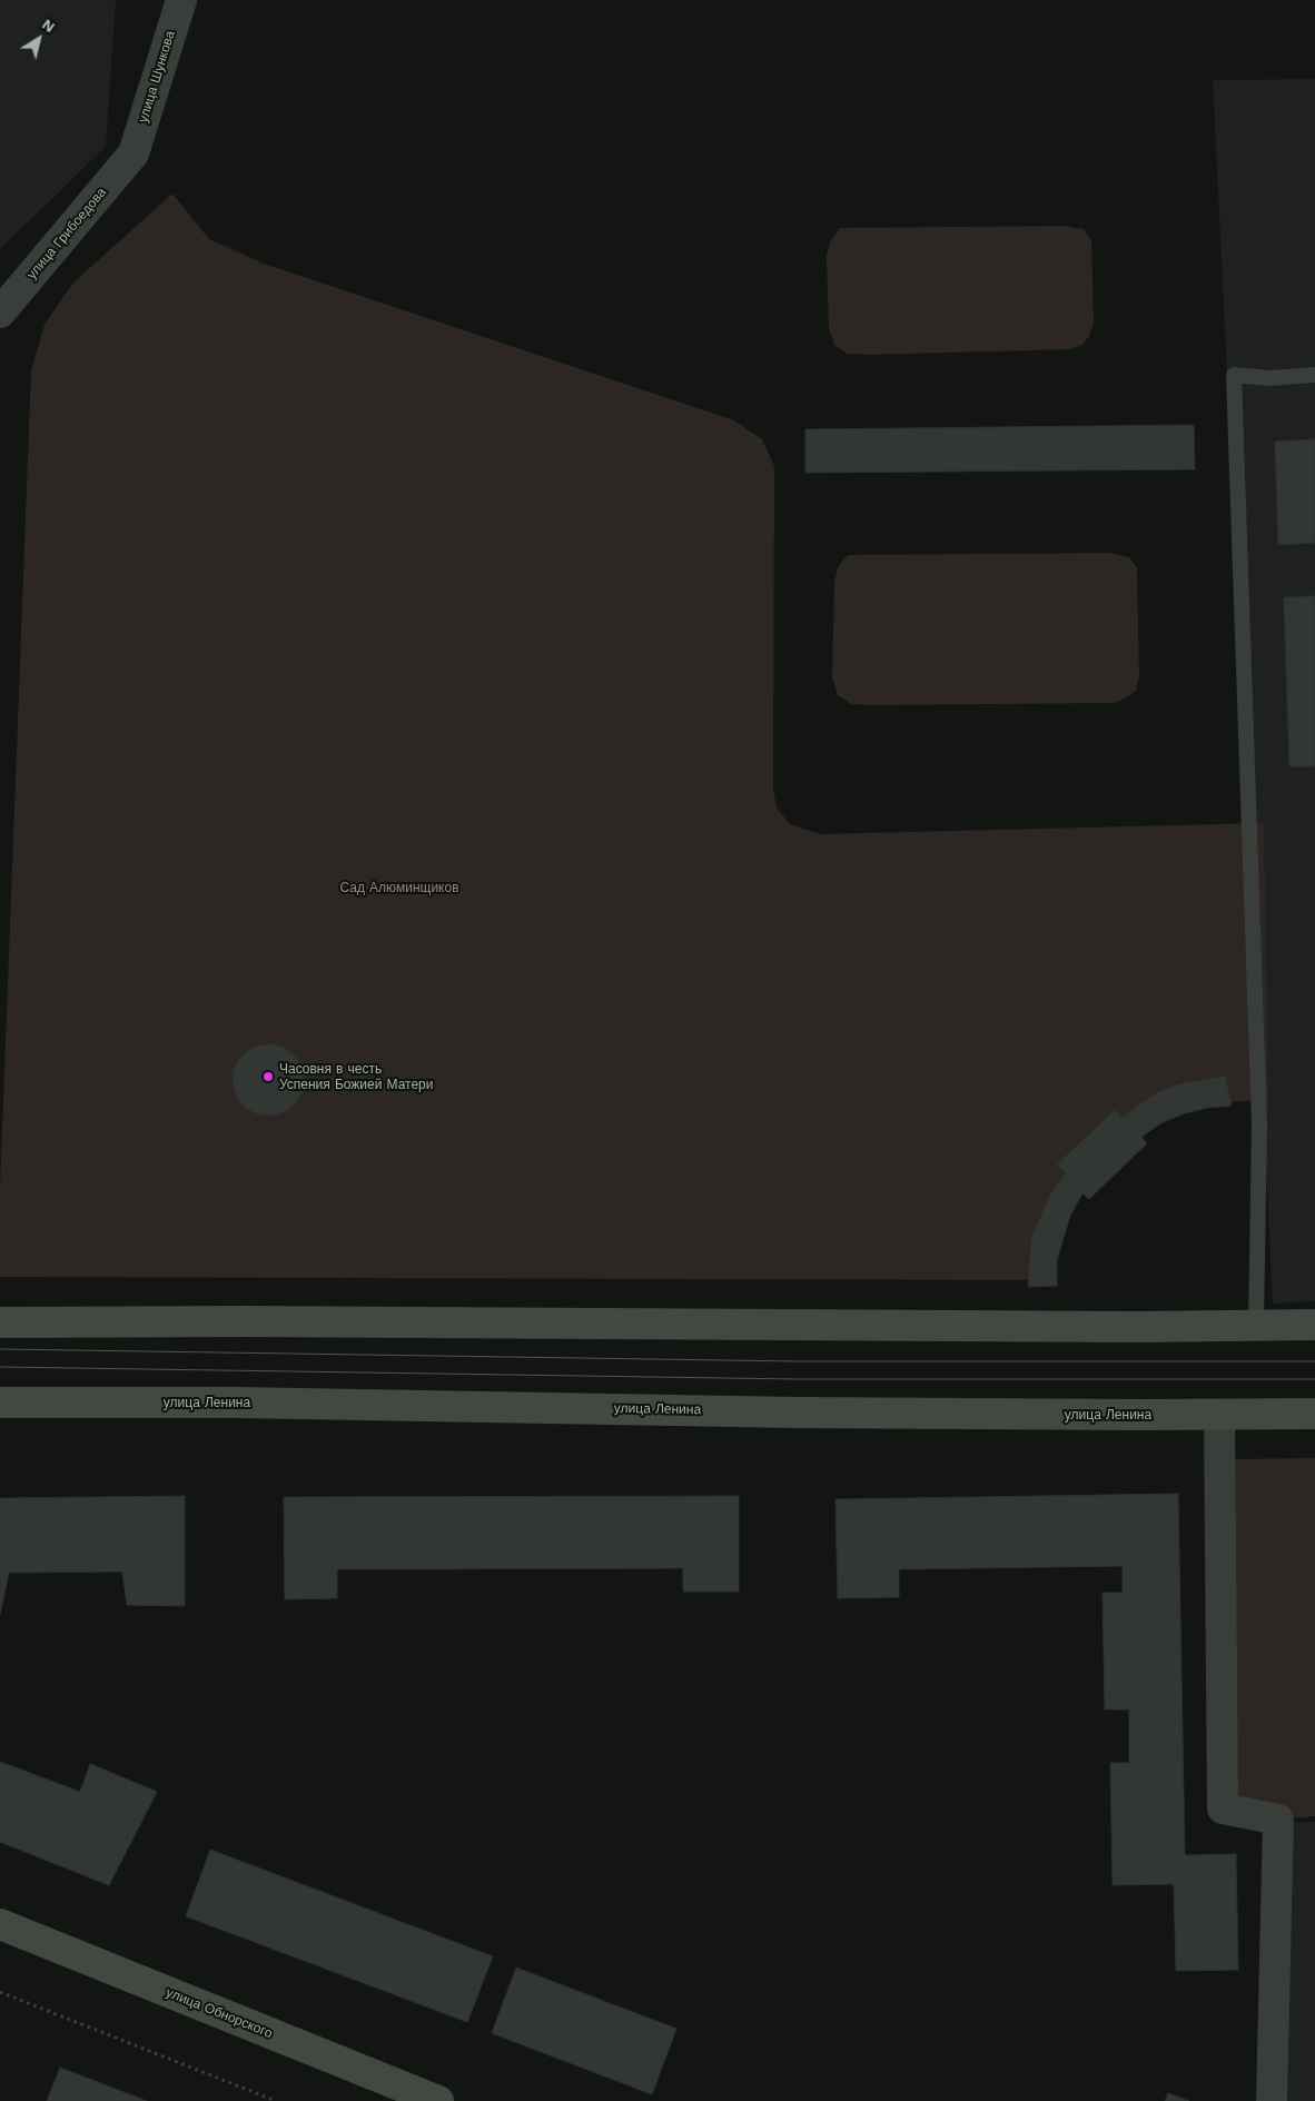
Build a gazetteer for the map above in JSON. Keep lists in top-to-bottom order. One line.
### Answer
{"streets":{"main road":["улица Ленина","улица Обнорского"],"street":["улица Шункова","улица Грибоедова"]},"crossings":[["улица Шункова","улица Грибоедова"]],"parks":["Сад Алюминщиков"],"places":["Часовня в честь Успения Божией Матери"],"north":"top right"}
